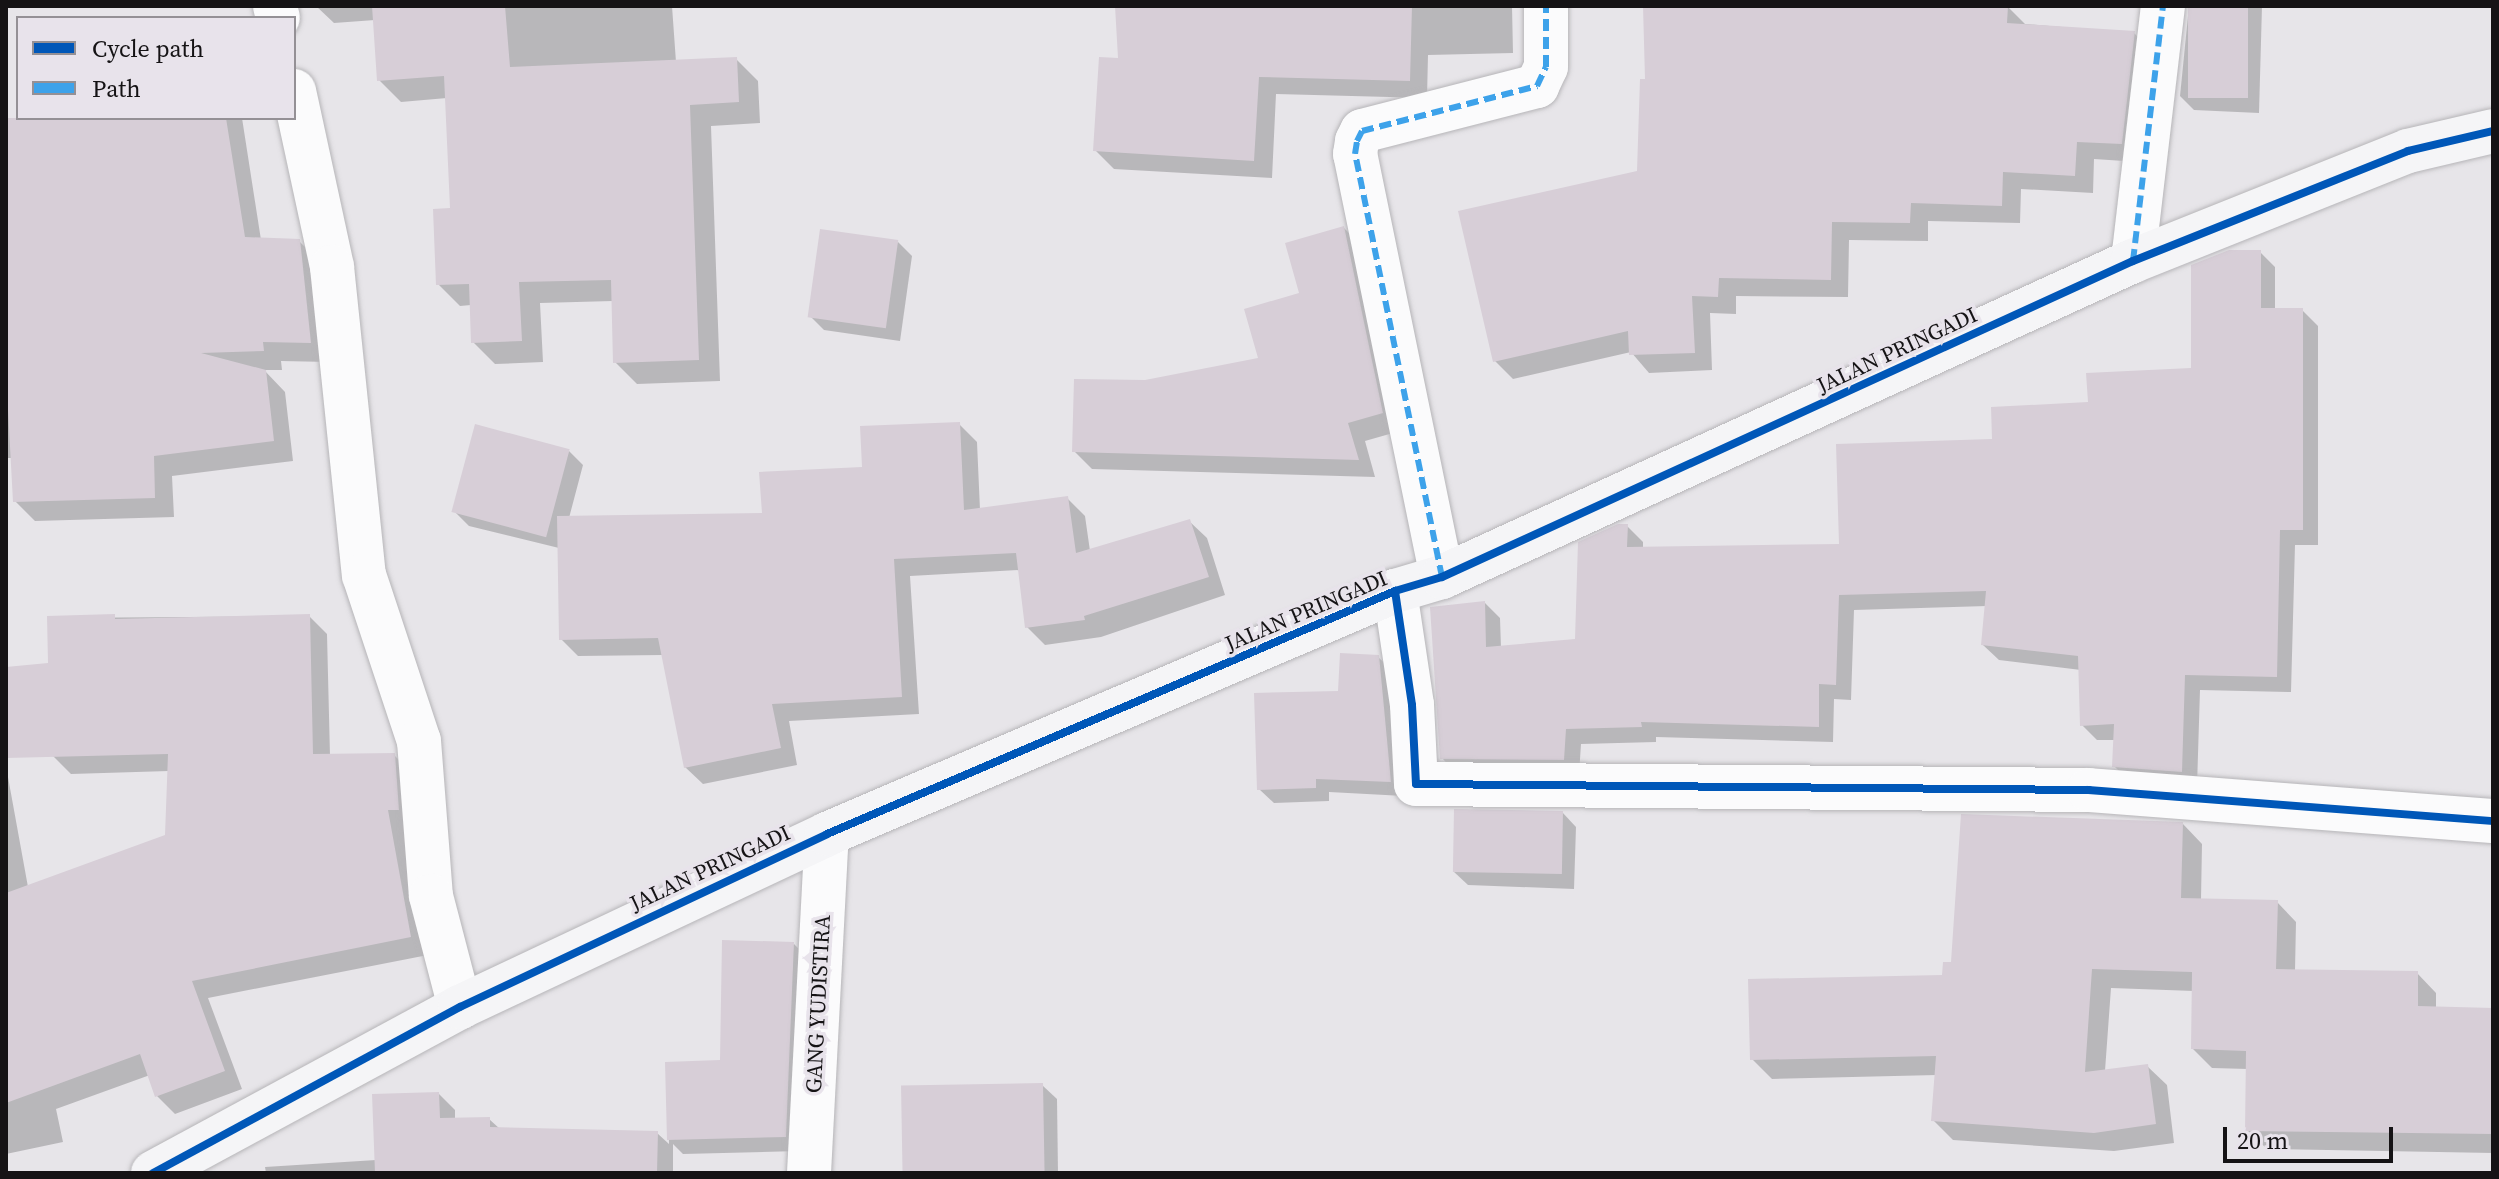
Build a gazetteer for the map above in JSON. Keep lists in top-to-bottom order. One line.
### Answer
{"streets":{"street":["JALAN PRINGADI","GANG YUDISTIRA"]},"crossings":[["JALAN PRINGADI","GANG YUDISTIRA"]],"legend":["Cycle path","Path"],"scale_bar":"20 m"}
